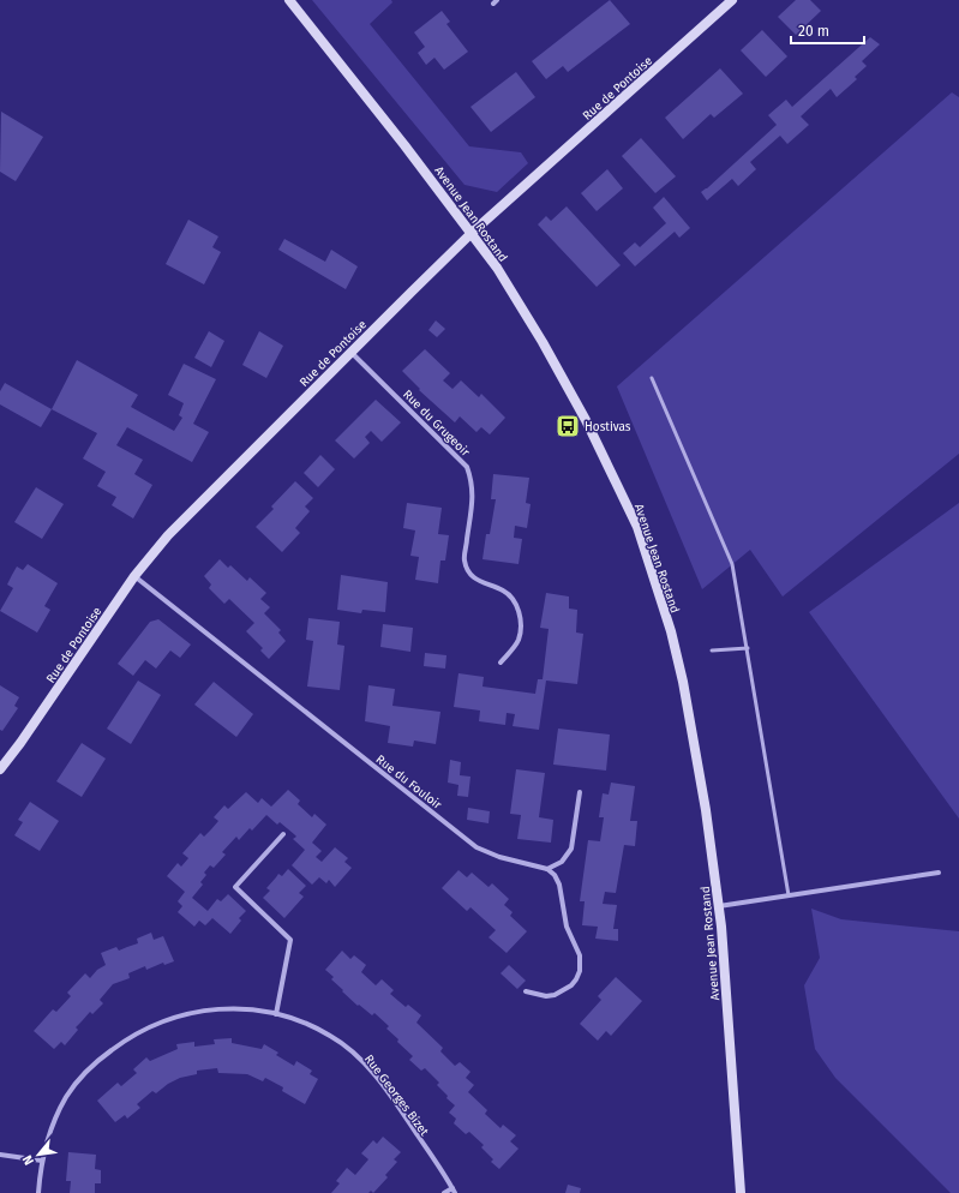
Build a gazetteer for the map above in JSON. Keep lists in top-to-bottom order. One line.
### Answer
{"streets":{"street":["Rue de Pontoise","Avenue Jean Rostand","Rue du Grugeoir","Rue du Fouloir","Rue Georges Bizet"]},"crossings":[["Rue de Pontoise","Avenue Jean Rostand"],["Rue de Pontoise","Rue du Grugeoir"],["Rue de Pontoise","Rue du Fouloir"]],"places":{"bus stop":["Hostivas"]},"scale_bar":"20 m","north":"bottom left"}
